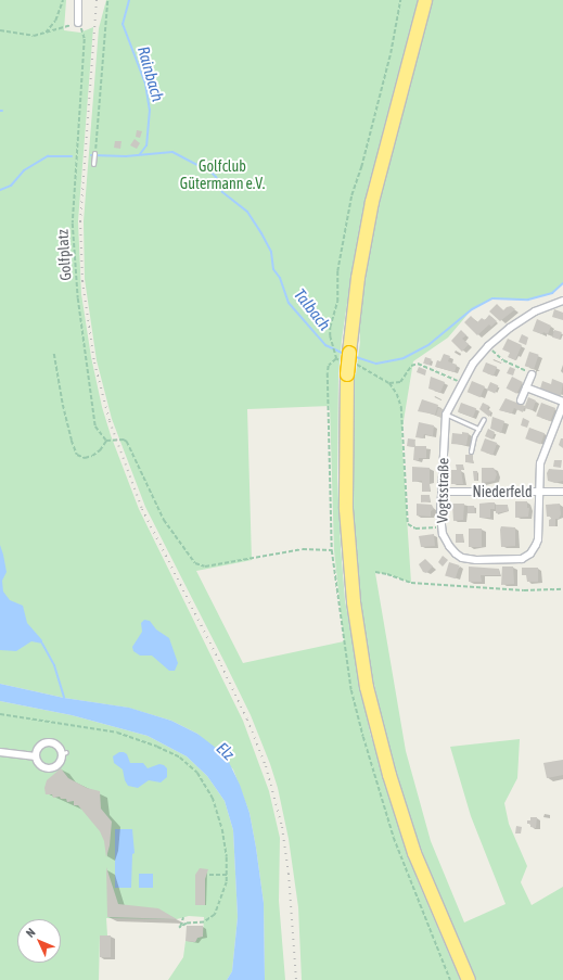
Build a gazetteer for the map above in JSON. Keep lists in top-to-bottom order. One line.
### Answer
{"streets":{"street":["Vogtsstraße","Niederfeld"],"path":["Golfplatz"]},"crossings":[["Vogtsstraße","Niederfeld"]],"water":["Rainbach","Talbach","Elz"],"parks":["Golfclub Gütermann e.V."],"north":"top left"}
